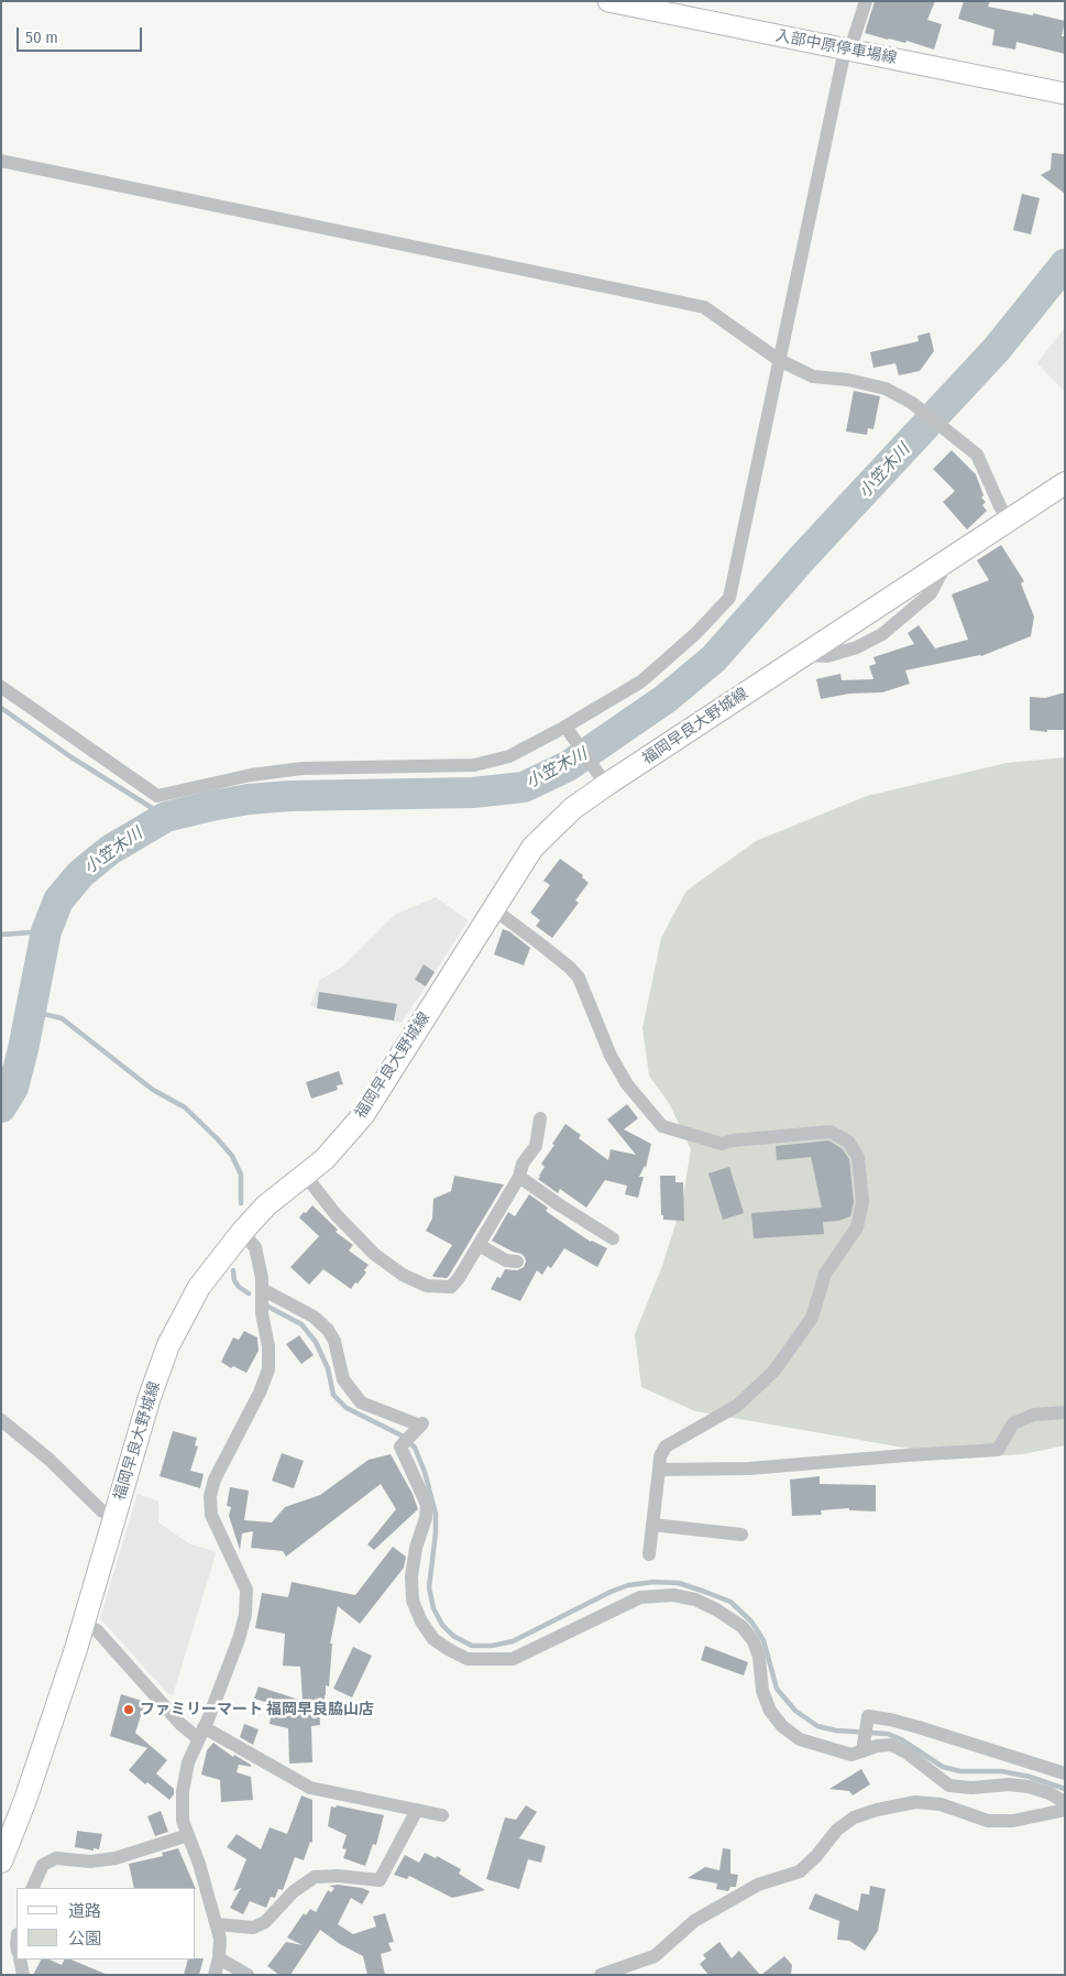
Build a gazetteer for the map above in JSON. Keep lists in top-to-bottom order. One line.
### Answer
{"streets":{"main road":["入部中原停車場線","福岡早良大野城線"]},"water":["小笠木川"],"places":["ファミリーマート 福岡早良脇山店"],"legend":["道路","公園"],"scale_bar":"50 m"}
